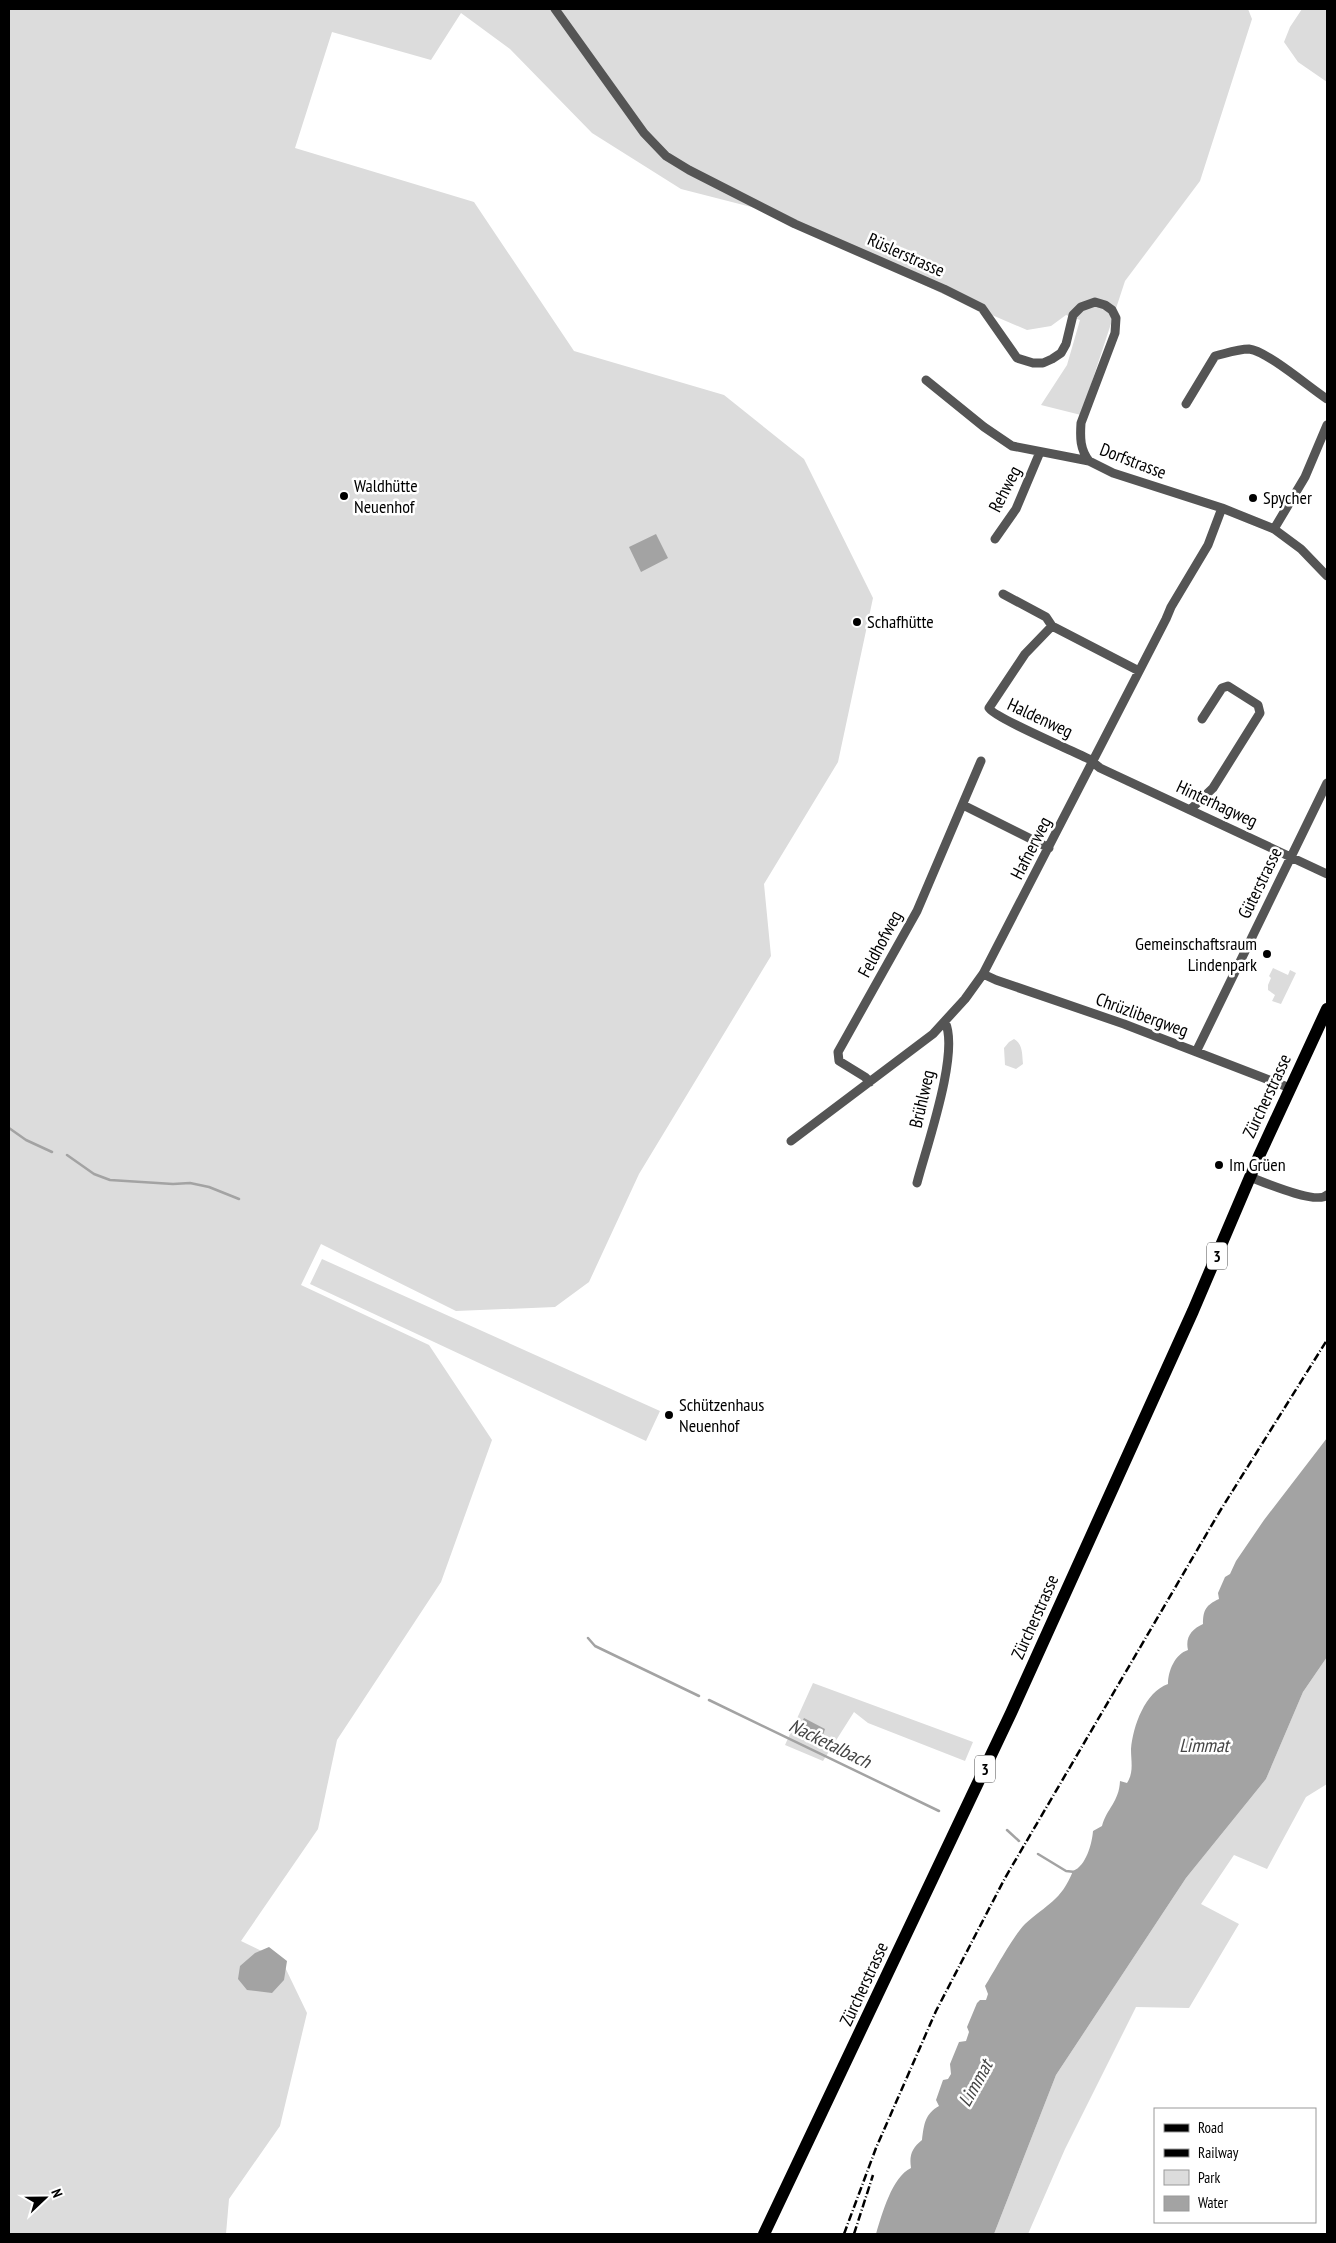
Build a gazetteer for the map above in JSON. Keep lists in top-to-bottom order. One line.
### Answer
{"streets":{"main road":["Zürcherstrasse","3"],"street":["Rüslerstrasse","Dorfstrasse","Rehweg","Haldenweg","Hinterhagweg","Hafnerweg","Güterstrasse","Feldhofweg","Chrüzlibergweg","Brühlweg"]},"crossings":[["Rüslerstrasse","Dorfstrasse"],["Dorfstrasse","Rehweg"],["Dorfstrasse","Hafnerweg"],["Haldenweg","Hinterhagweg"],["Haldenweg","Hafnerweg"],["Hinterhagweg","Hafnerweg"],["Hinterhagweg","Güterstrasse"],["Hafnerweg","Feldhofweg"],["Hafnerweg","Chrüzlibergweg"],["Hafnerweg","Brühlweg"],["Güterstrasse","Chrüzlibergweg"],["Chrüzlibergweg","Zürcherstrasse"]],"water":["Nacketalbach","Limmat"],"places":["Waldhütte Neuenhof","Spycher","Schafhütte","Gemeinschaftsraum Lindenpark","Im Grüen","Schützenhaus Neuenhof"],"legend":["Road","Railway","Park","Water"],"north":"right"}
